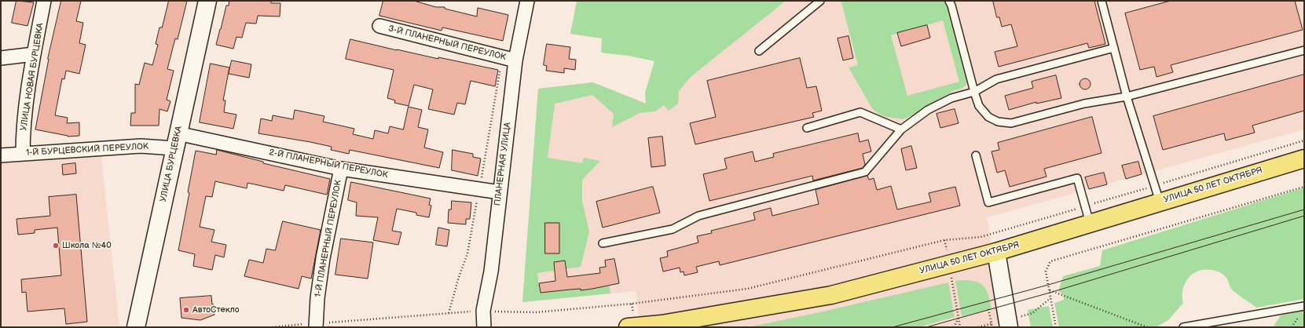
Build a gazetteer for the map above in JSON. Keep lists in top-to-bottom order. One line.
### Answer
{"streets":{"main road":["УЛИЦА 50 ЛЕТ ОКТЯБРЯ"],"street":["3-Й ПЛАНЕРНЫЙ ПЕРЕУЛОК","УЛИЦА НОВАЯ БУРЦЕВКА","1-Й БУРЦЕВСКИЙ ПЕРЕУЛОК","УЛИЦА БУРЦЕВКА","2-Й ПЛАНЕРНЫЙ ПЕРЕУЛОК","ПЛАНЕРНАЯ УЛИЦА","1-Й ПЛАНЕРНЫЙ ПЕРЕУЛОК"]},"crossings":[["3-Й ПЛАНЕРНЫЙ ПЕРЕУЛОК","ПЛАНЕРНАЯ УЛИЦА"],["УЛИЦА НОВАЯ БУРЦЕВКА","1-Й БУРЦЕВСКИЙ ПЕРЕУЛОК"],["1-Й БУРЦЕВСКИЙ ПЕРЕУЛОК","УЛИЦА БУРЦЕВКА"],["1-Й БУРЦЕВСКИЙ ПЕРЕУЛОК","2-Й ПЛАНЕРНЫЙ ПЕРЕУЛОК"],["УЛИЦА БУРЦЕВКА","2-Й ПЛАНЕРНЫЙ ПЕРЕУЛОК"],["2-Й ПЛАНЕРНЫЙ ПЕРЕУЛОК","ПЛАНЕРНАЯ УЛИЦА"],["2-Й ПЛАНЕРНЫЙ ПЕРЕУЛОК","1-Й ПЛАНЕРНЫЙ ПЕРЕУЛОК"]],"places":["Школа №40","АвтоСтекло"]}
